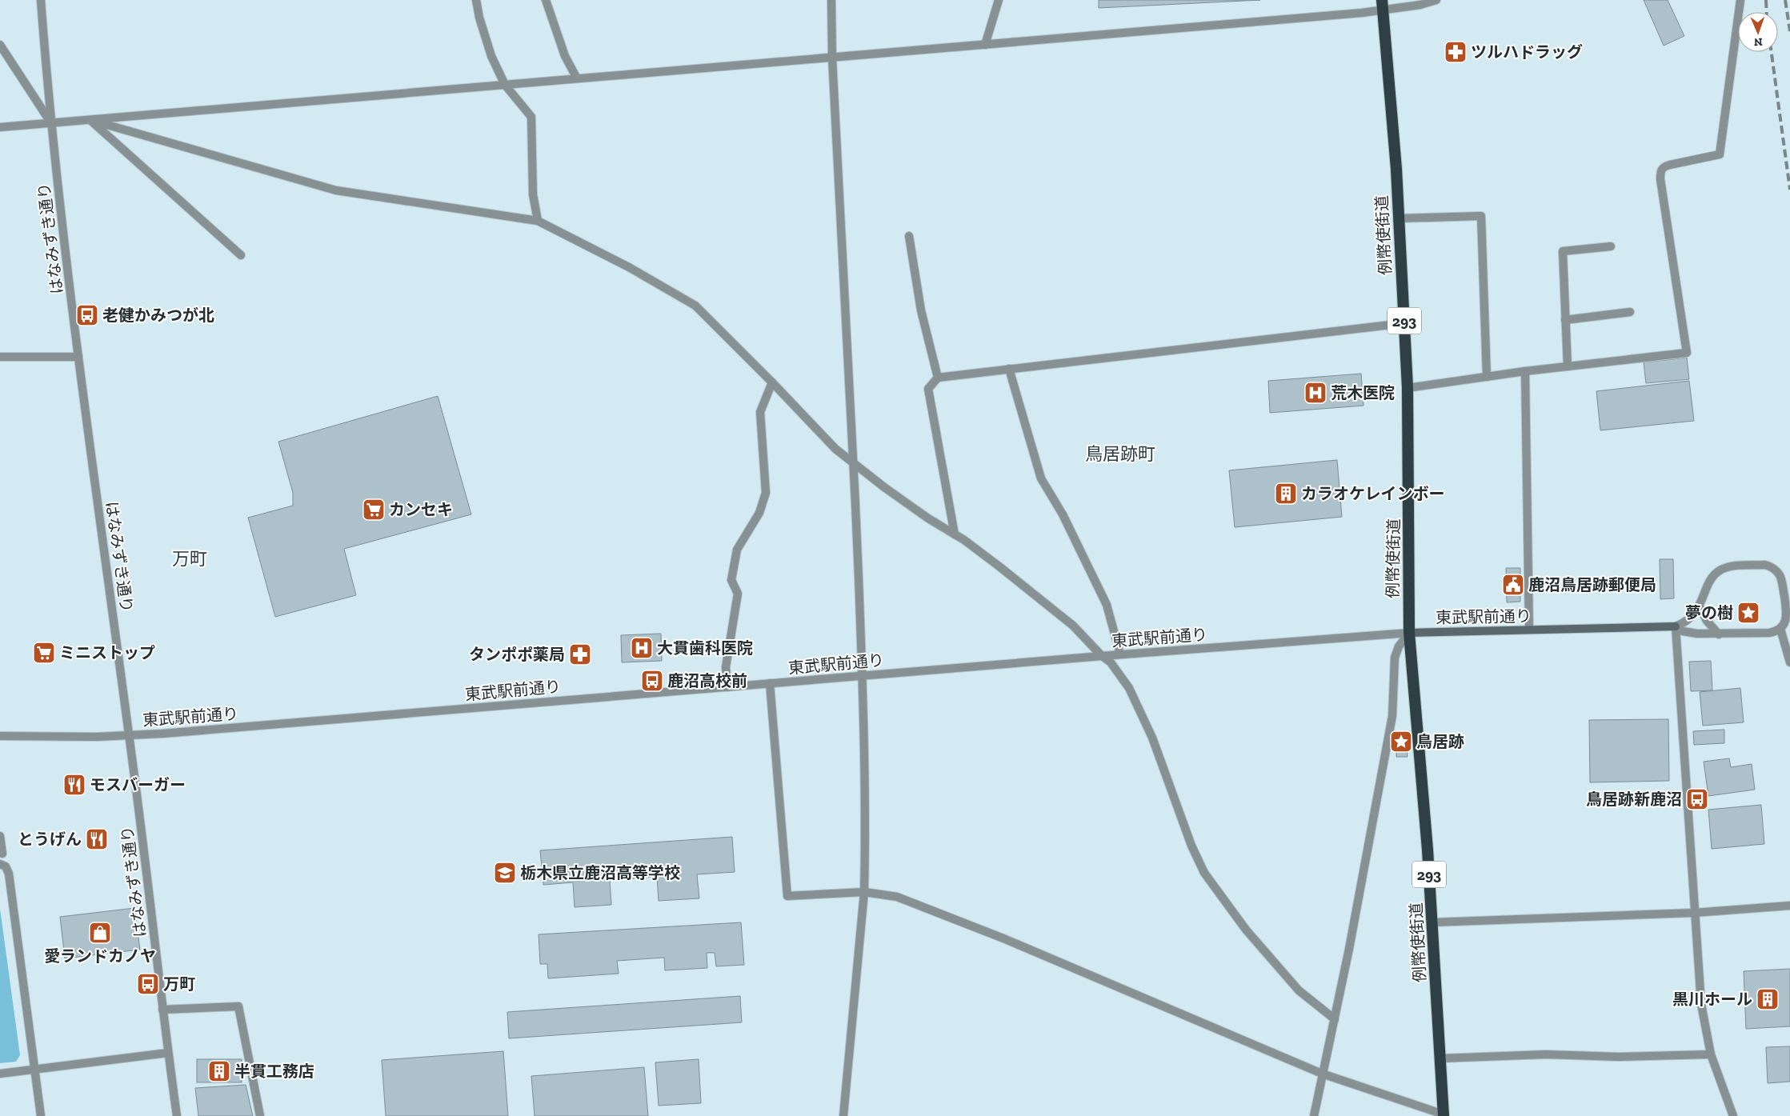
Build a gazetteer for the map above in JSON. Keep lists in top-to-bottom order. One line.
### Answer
{"streets":{"highway":["例幣使街道","293"],"main road":["東武駅前通り"],"street":["はなみずき通り"]},"crossings":[["例幣使街道","東武駅前通り"],["はなみずき通り","東武駅前通り"]],"districts":["鳥居跡町","万町"],"places":{"pharmacy":["ツルハドラッグ","タンポポ薬局"],"bus stop":["老健かみつが北","鹿沼高校前","鳥居跡新鹿沼","万町"],"hospital":["荒木医院","大貫歯科医院"],"building":["カラオケレインボー","黒川ホール","半貫工務店"],"supermarket":["カンセキ","ミニストップ"],"public building":["鹿沼鳥居跡郵便局"],"place":["夢の樹","鳥居跡"],"restaurant":["モスバーガー","とうげん"],"school or university":["栃木県立鹿沼高等学校"],"shop":["愛ランドカノヤ"]},"north":"bottom"}
